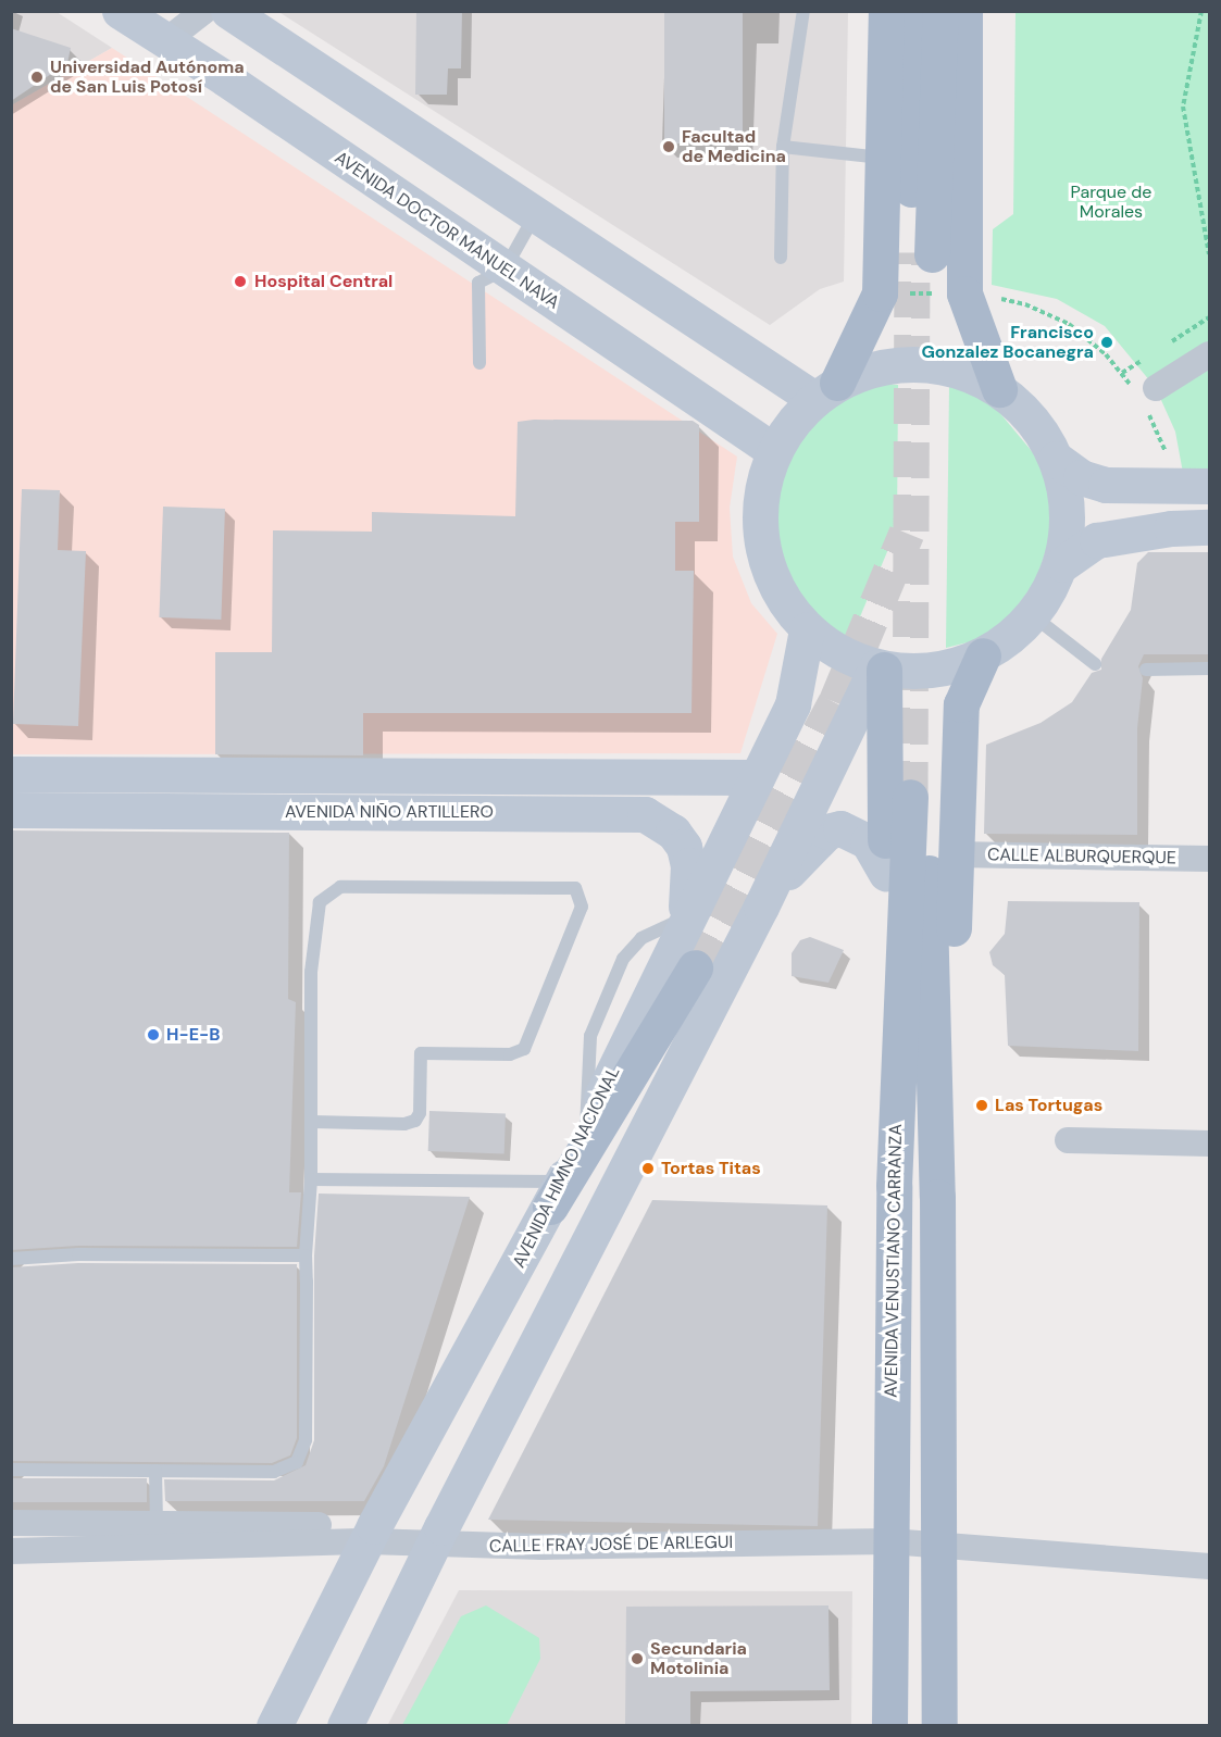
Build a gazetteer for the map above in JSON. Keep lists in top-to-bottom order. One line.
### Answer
{"streets":{"main road":["AVENIDA DOCTOR MANUEL NAVA","AVENIDA NIÑO ARTILLERO","AVENIDA HIMNO NACIONAL","AVENIDA VENUSTIANO CARRANZA"],"street":["CALLE ALBURQUERQUE","CALLE FRAY JOSÉ DE ARLEGUI"]},"crossings":[["AVENIDA NIÑO ARTILLERO","AVENIDA HIMNO NACIONAL"],["AVENIDA HIMNO NACIONAL","CALLE FRAY JOSÉ DE ARLEGUI"],["AVENIDA VENUSTIANO CARRANZA","CALLE FRAY JOSÉ DE ARLEGUI"]],"parks":["Parque de Morales"],"places":["Universidad Autónoma de San Luis Potosí","Facultad de Medicina","Hospital Central","Francisco Gonzalez Bocanegra","H-E-B","Las Tortugas","Tortas Titas","Secundaria Motolinia"]}
